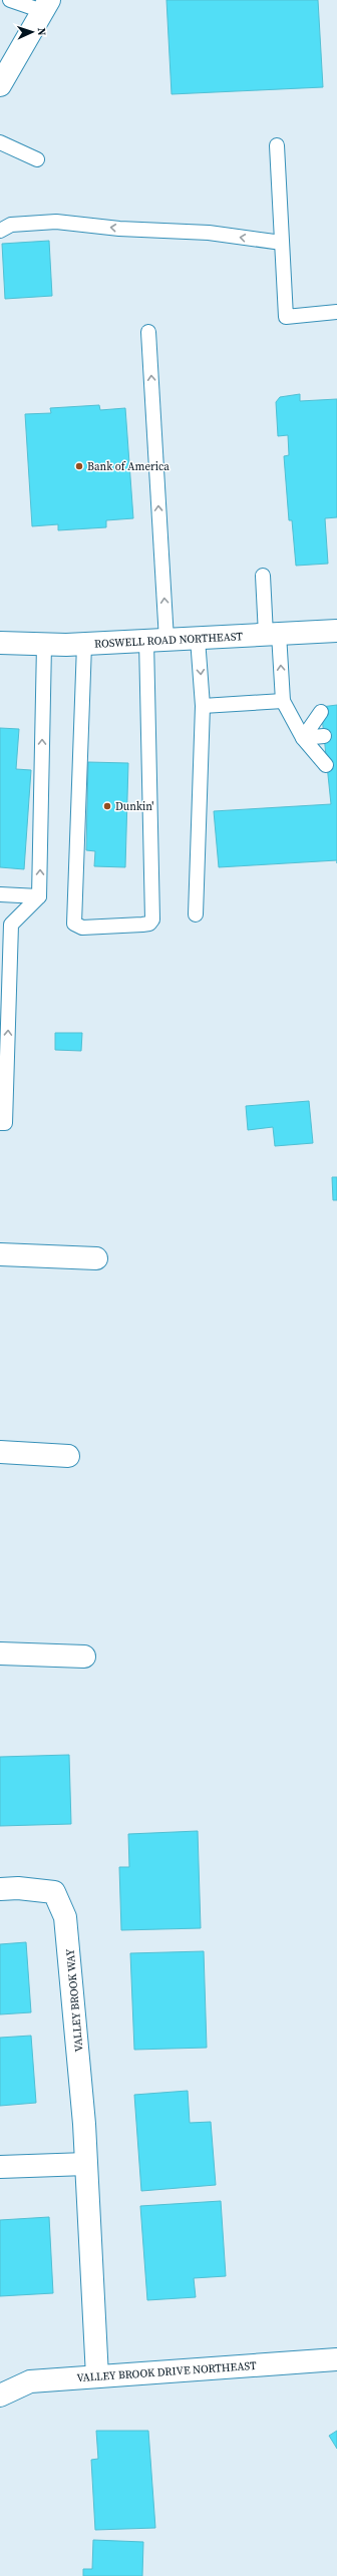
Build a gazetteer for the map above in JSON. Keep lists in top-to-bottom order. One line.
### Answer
{"streets":{"street":["ROSWELL ROAD NORTHEAST","VALLEY BROOK WAY","VALLEY BROOK DRIVE NORTHEAST"]},"crossings":[["VALLEY BROOK WAY","VALLEY BROOK DRIVE NORTHEAST"]],"places":["Bank of America","Dunkin'"],"north":"right"}
